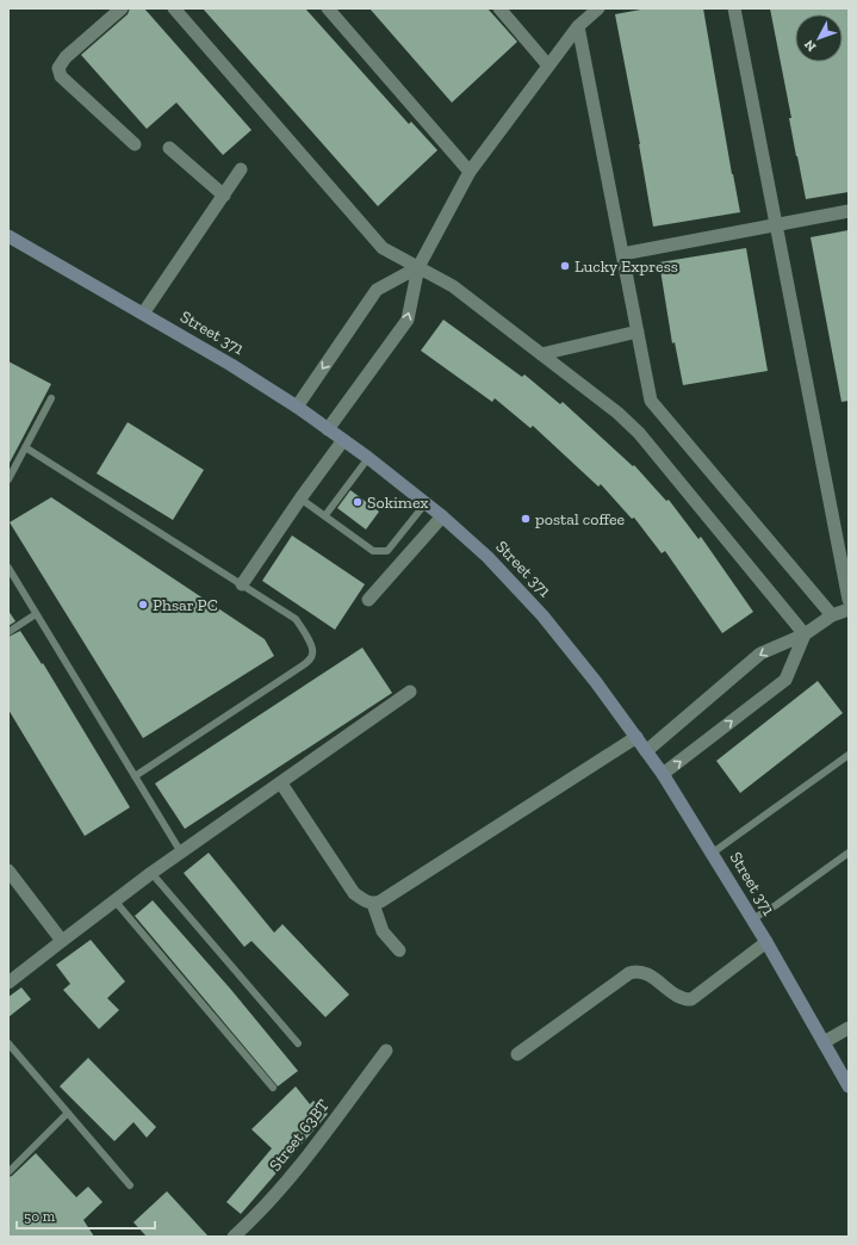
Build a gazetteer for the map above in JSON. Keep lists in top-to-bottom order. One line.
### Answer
{"streets":{"main road":["Street 371"],"street":["Street 63BT"]},"places":["Lucky Express","Sokimex","postal coffee","Phsar PC"],"scale_bar":"50 m","north":"bottom left"}
